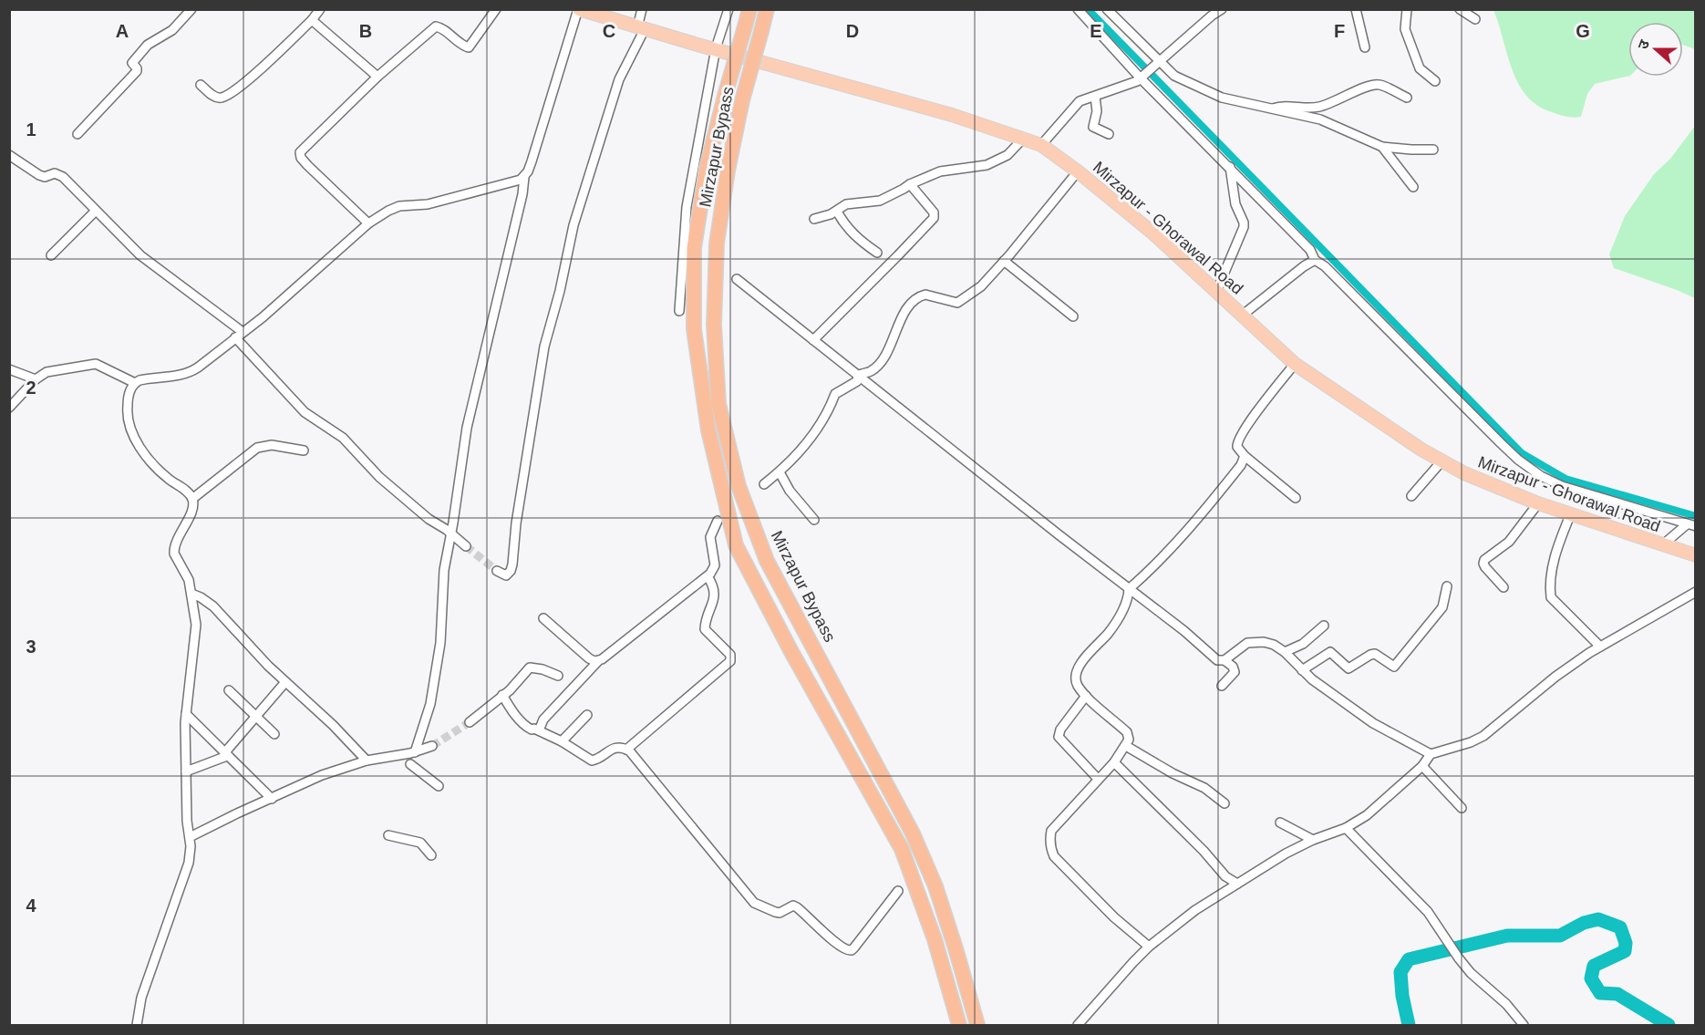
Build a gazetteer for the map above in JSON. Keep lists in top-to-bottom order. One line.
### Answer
{"streets":{"highway":["Mirzapur Bypass"],"main road":["Mirzapur - Ghorawal Road"]},"north":"left","grid":{"columns":["A","B","C","D","E","F","G"],"rows":["1","2","3","4"]}}
